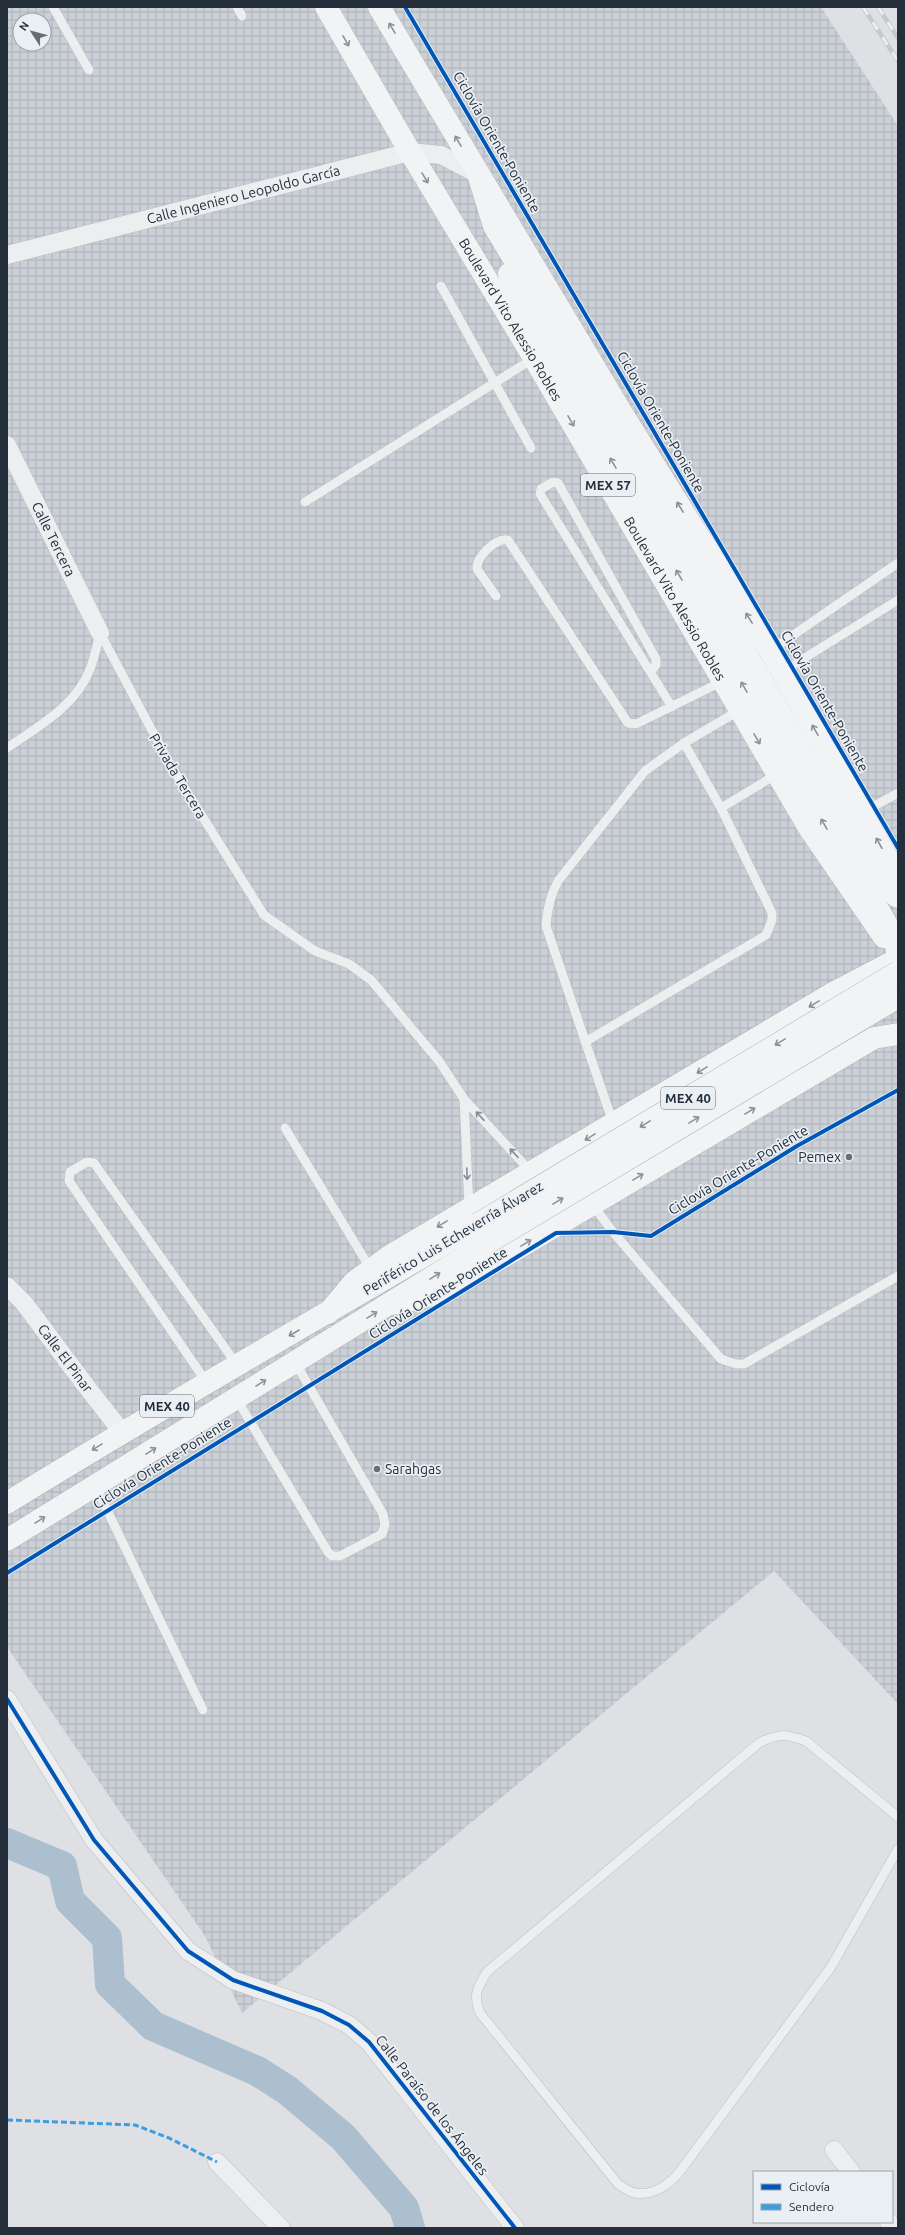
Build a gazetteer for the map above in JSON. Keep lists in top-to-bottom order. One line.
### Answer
{"streets":{"main road":["Boulevard Vito Alessio Robles","MEX 57","MEX 40","Periférico Luis Echeverría Álvarez"],"street":["Calle Ingeniero Leopoldo García","Calle Tercera","Calle El Pinar","Calle Paraíso de los Ángeles"],"lane":["Privada Tercera"],"cycle path":["Ciclovía Oriente-Poniente"]},"crossings":[["Calle Ingeniero Leopoldo García","Boulevard Vito Alessio Robles"],["Calle Ingeniero Leopoldo García","MEX 57"],["Calle Tercera","Privada Tercera"],["Periférico Luis Echeverría Álvarez","Calle El Pinar"]],"places":["Pemex","Sarahgas"],"legend":["Ciclovía","Sendero"],"north":"top left"}
